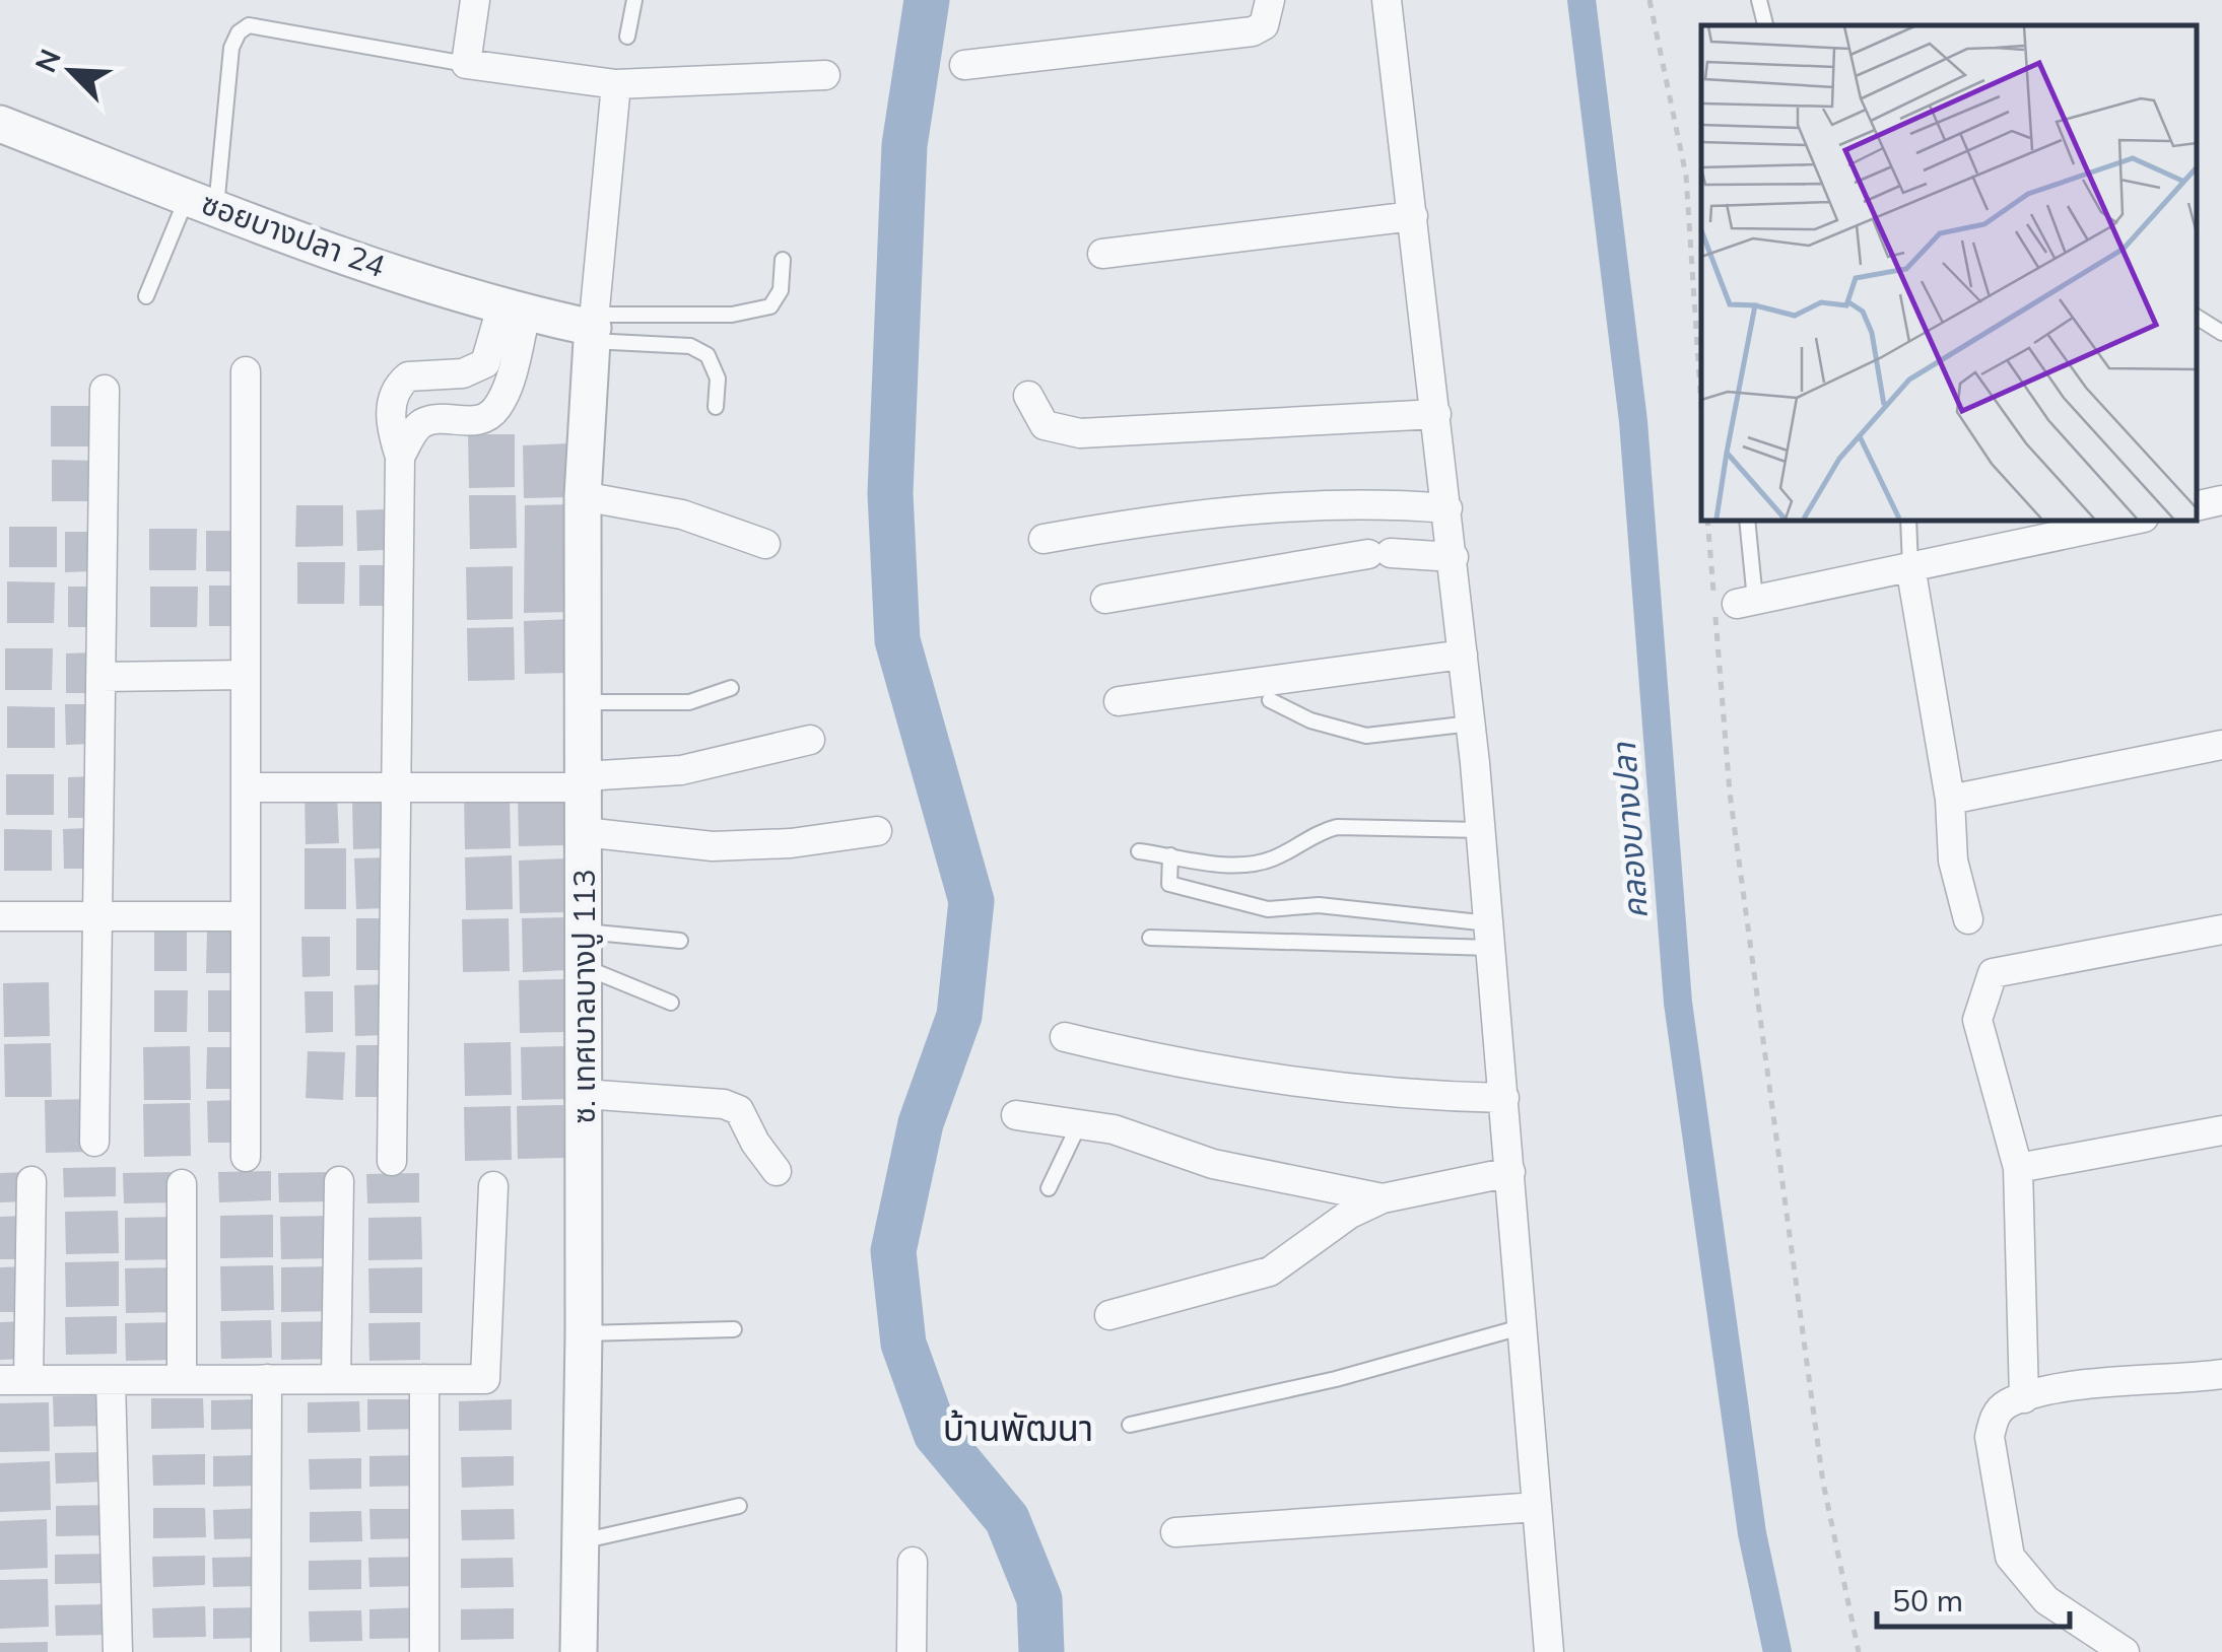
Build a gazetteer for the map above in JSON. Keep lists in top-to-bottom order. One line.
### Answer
{"streets":{"street":["ซอยบางปลา 24","ซ. เทศบาลบางปู 113"]},"crossings":[["ซอยบางปลา 24","ซ. เทศบาลบางปู 113"]],"districts":["บ้านพัฒนา"],"water":["คลองบางปลา"],"scale_bar":"50 m","north":"top left"}
